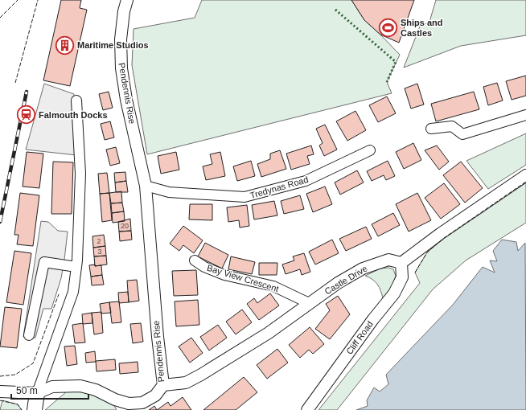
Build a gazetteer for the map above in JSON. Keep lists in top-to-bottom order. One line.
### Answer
{"streets":{"street":["Pendennis Rise","Tredynas Road","Bay View Crescent","Castle Drive","Cliff Road"]},"crossings":[["Pendennis Rise","Tredynas Road"],["Pendennis Rise","Castle Drive"],["Bay View Crescent","Castle Drive"],["Castle Drive","Cliff Road"]],"places":{"sports":["Ships and Castles"],"building":["Maritime Studios"],"station":["Falmouth Docks"]},"house_numbers":["20","2","3"],"scale_bar":"50 m"}
